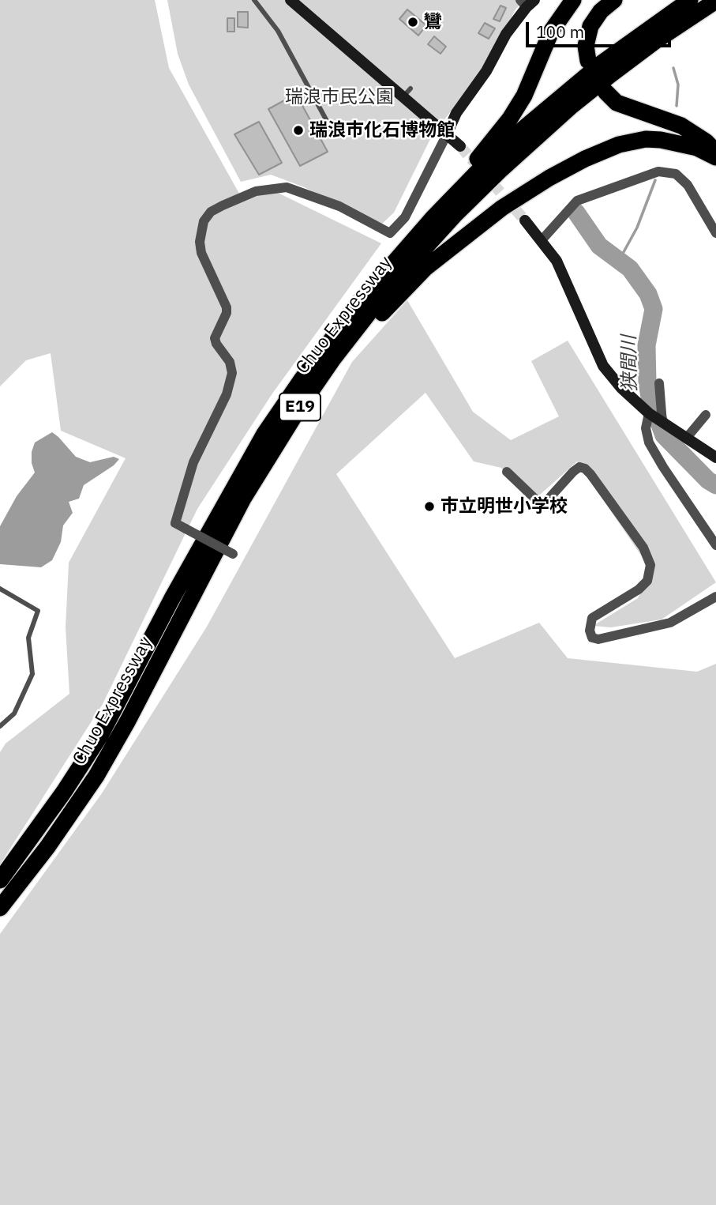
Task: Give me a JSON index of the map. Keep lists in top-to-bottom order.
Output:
{
  "streets": {
    "highway": ["Chuo Expressway", "E19"]
  },
  "water": ["狭間川"],
  "parks": ["瑞浪市民公園"],
  "places": ["鸞", "瑞浪市化石博物館", "市立明世小学校"],
  "scale_bar": "100 m"
}
